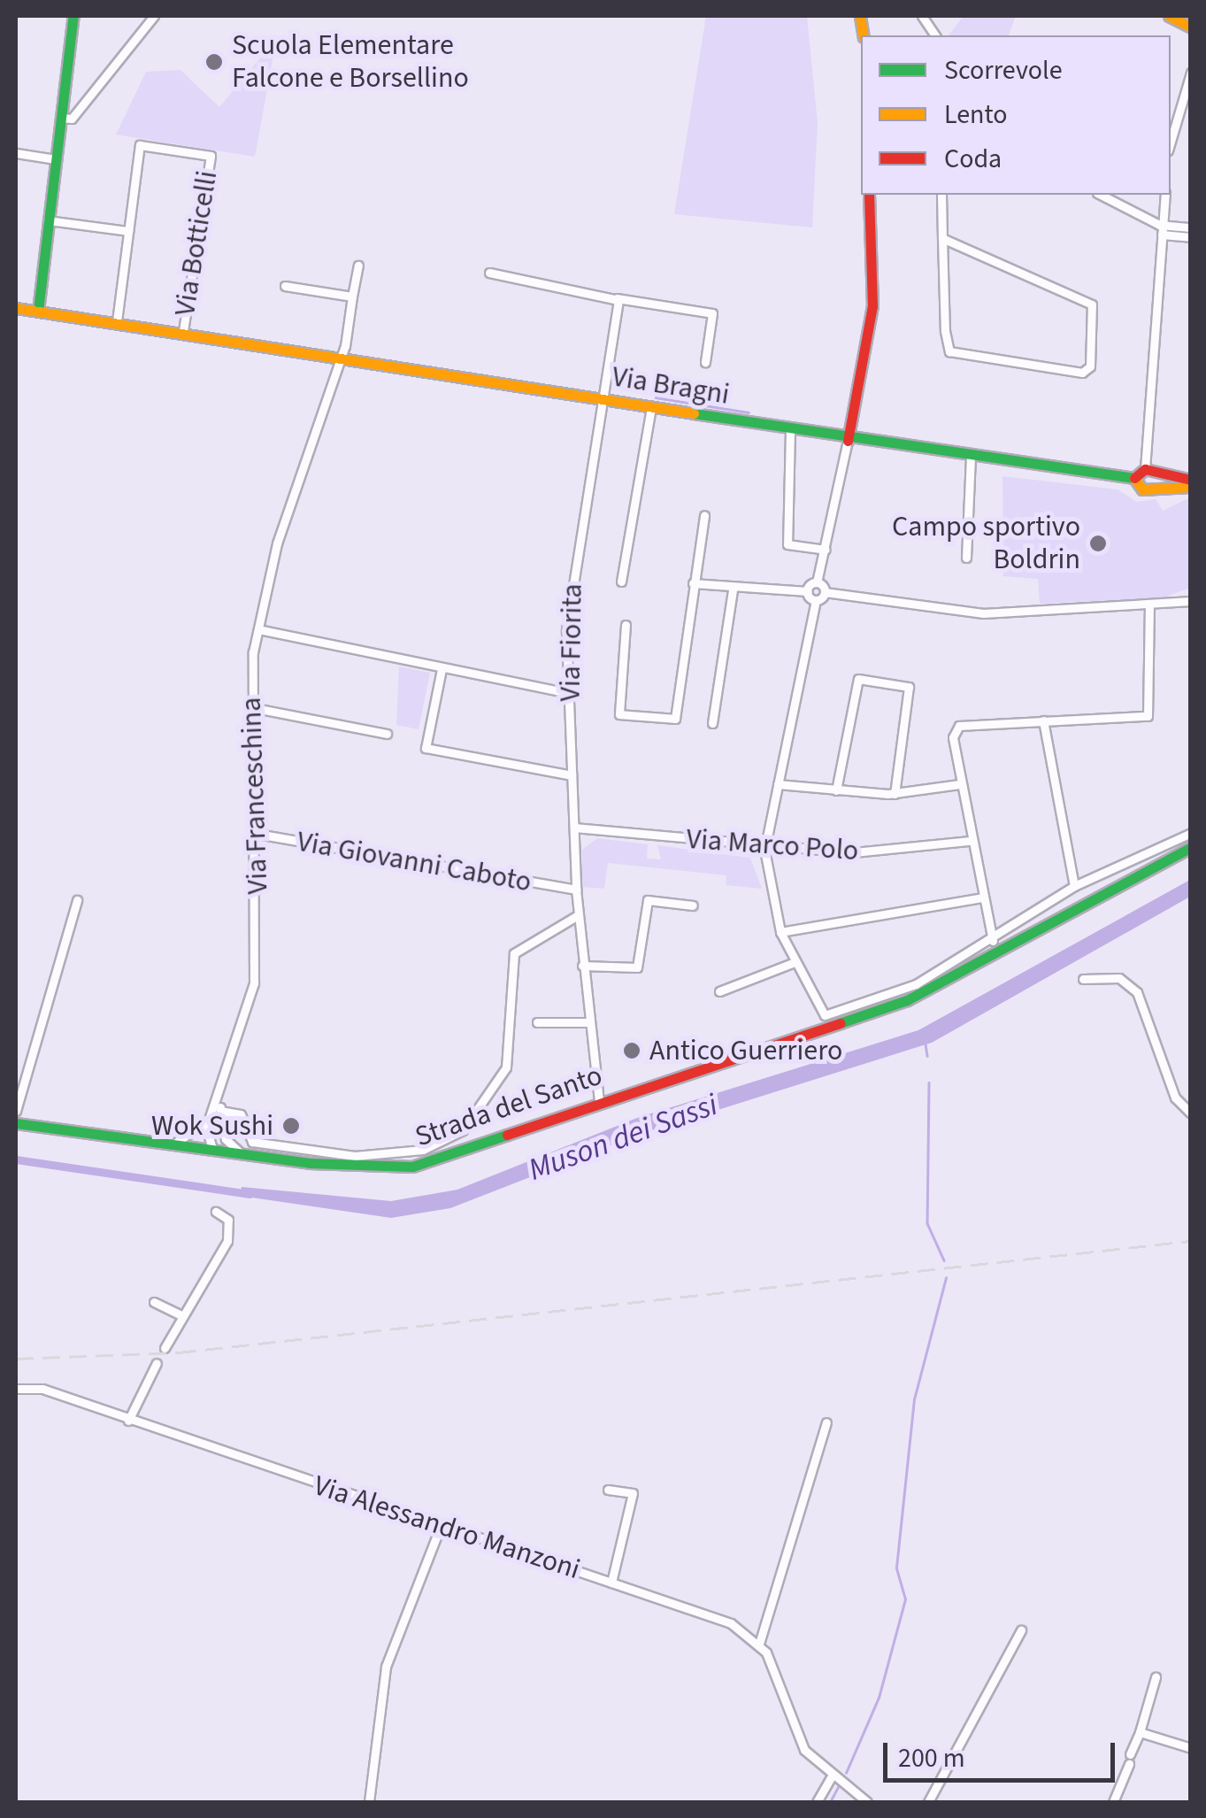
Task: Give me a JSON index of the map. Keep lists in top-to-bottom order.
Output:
{
  "streets": {
    "street": [
      "Via Botticelli",
      "Via Bragni",
      "Via Fiorita",
      "Via Franceschina",
      "Via Marco Polo",
      "Via Giovanni Caboto",
      "Strada del Santo",
      "Via Alessandro Manzoni"
    ]
  },
  "crossings": [
    ["Via Botticelli", "Via Bragni"],
    ["Via Bragni", "Via Fiorita"],
    ["Via Bragni", "Via Franceschina"],
    ["Via Fiorita", "Via Marco Polo"],
    ["Via Fiorita", "Via Giovanni Caboto"],
    ["Via Fiorita", "Strada del Santo"],
    ["Via Franceschina", "Via Giovanni Caboto"],
    ["Via Franceschina", "Strada del Santo"]
  ],
  "water": ["Muson dei Sassi"],
  "places": [
    "Scuola Elementare Falcone e Borsellino",
    "Campo sportivo Boldrin",
    "Antico Guerriero",
    "Wok Sushi"
  ],
  "legend": ["Scorrevole", "Lento", "Coda"],
  "scale_bar": "200 m"
}
